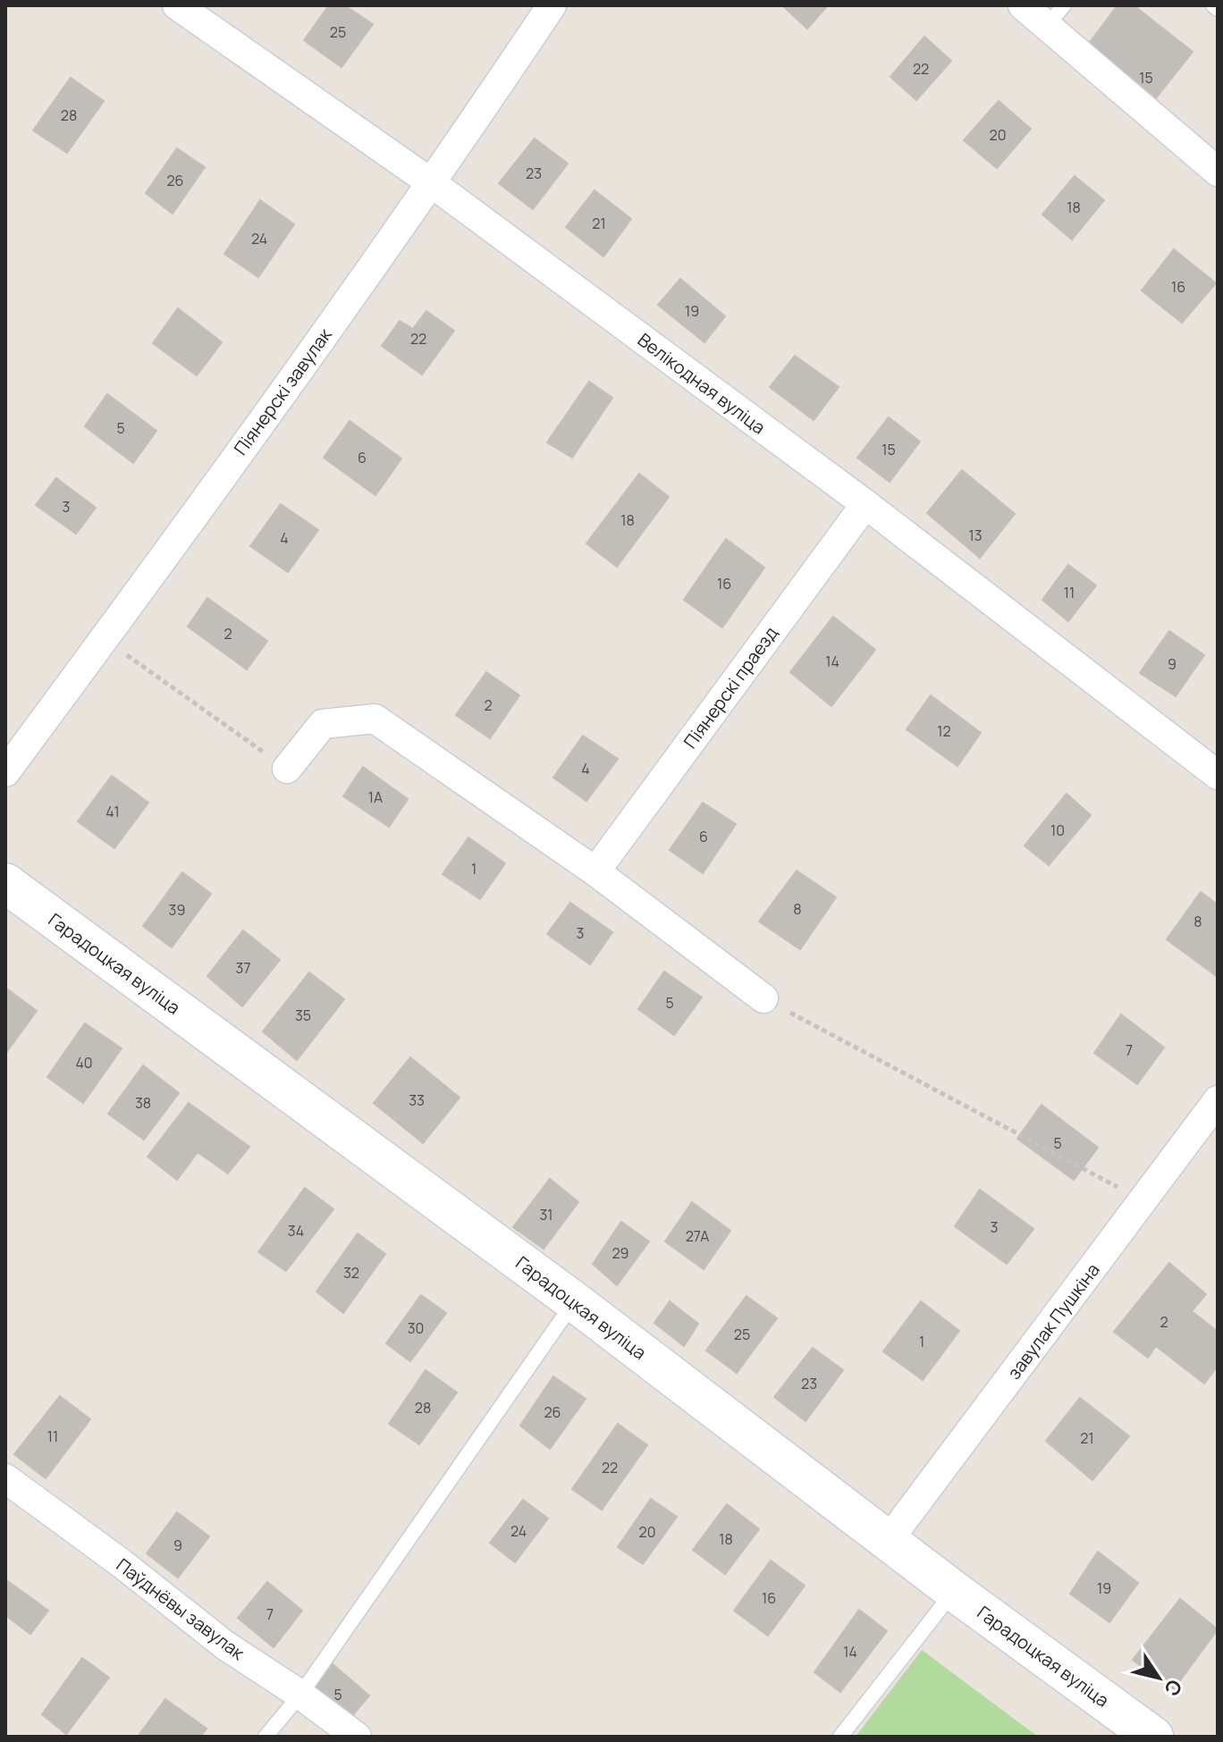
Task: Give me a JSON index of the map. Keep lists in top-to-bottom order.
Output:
{
  "streets": {
    "street": [
      "Велікодная вуліца",
      "Піянерскі завулак",
      "Піянерскі праезд",
      "Гарадоцкая вуліца",
      "завулак Пушкіна",
      "Паўднёвы завулак"
    ]
  },
  "crossings": [
    ["Велікодная вуліца", "Піянерскі завулак"],
    ["Велікодная вуліца", "Піянерскі праезд"],
    ["Гарадоцкая вуліца", "завулак Пушкіна"]
  ],
  "house_numbers": [
    "25",
    "22",
    "15",
    "28",
    "20",
    "23",
    "26",
    "18",
    "21",
    "24",
    "16",
    "19",
    "22",
    "5",
    "15",
    "6",
    "3",
    "18",
    "13",
    "4",
    "16",
    "11",
    "2",
    "14",
    "9",
    "2",
    "12",
    "4",
    "1А",
    "41",
    "10",
    "6",
    "1",
    "8",
    "39",
    "8",
    "3",
    "37",
    "5",
    "35",
    "7",
    "40",
    "33",
    "38",
    "5",
    "31",
    "3",
    "34",
    "27А",
    "29",
    "32",
    "2",
    "30",
    "25",
    "1",
    "23",
    "28",
    "26",
    "11",
    "21",
    "22",
    "24",
    "20",
    "18",
    "9",
    "19",
    "16",
    "7",
    "14",
    "5"
  ],
  "north": "bottom right"
}
